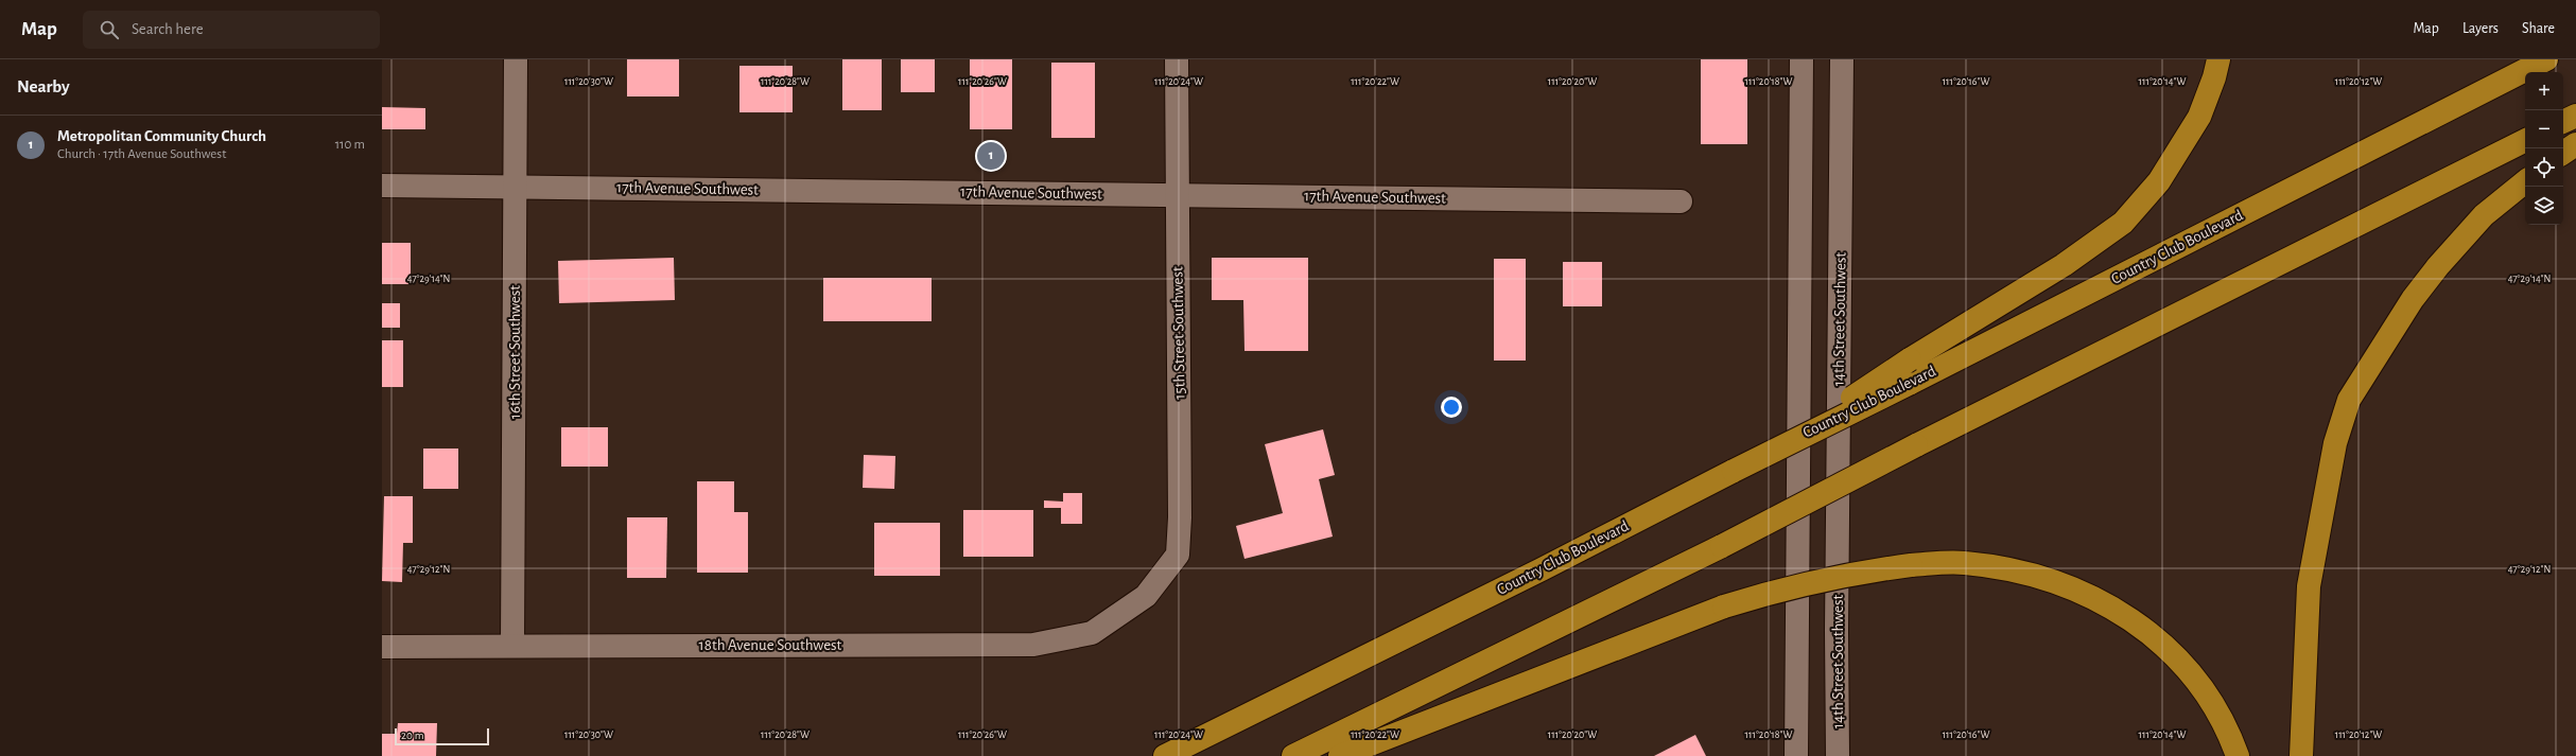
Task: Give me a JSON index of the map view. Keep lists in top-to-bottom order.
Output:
{
  "streets": {
    "highway": ["Country Club Boulevard"],
    "street": [
      "17th Avenue Southwest",
      "14th Street Southwest",
      "15th Street Southwest",
      "16th Street Southwest",
      "18th Avenue Southwest"
    ]
  },
  "crossings": [
    ["17th Avenue Southwest", "15th Street Southwest"],
    ["17th Avenue Southwest", "16th Street Southwest"],
    ["15th Street Southwest", "18th Avenue Southwest"],
    ["16th Street Southwest", "18th Avenue Southwest"]
  ],
  "scale_bar": "20 m",
  "page": {
    "header": "Map",
    "search": "Search here",
    "nav": ["Map", "Layers", "Share"],
    "heading": "Nearby",
    "map_buttons": ["+", "−"],
    "list": [
      {
        "mark": "1",
        "name": "Metropolitan Community Church",
        "note": "Church · 17th Avenue Southwest",
        "value": "110 m"
      }
    ],
    "pins": "1",
    "scale": "20 m"
  },
  "coordinates": [
    "111°20'30\"W",
    "111°20'28\"W",
    "111°20'26\"W",
    "111°20'24\"W",
    "111°20'22\"W",
    "111°20'20\"W",
    "111°20'18\"W",
    "111°20'16\"W",
    "111°20'14\"W",
    "111°20'12\"W",
    "47°29'14\"N",
    "47°29'12\"N"
  ]
}
